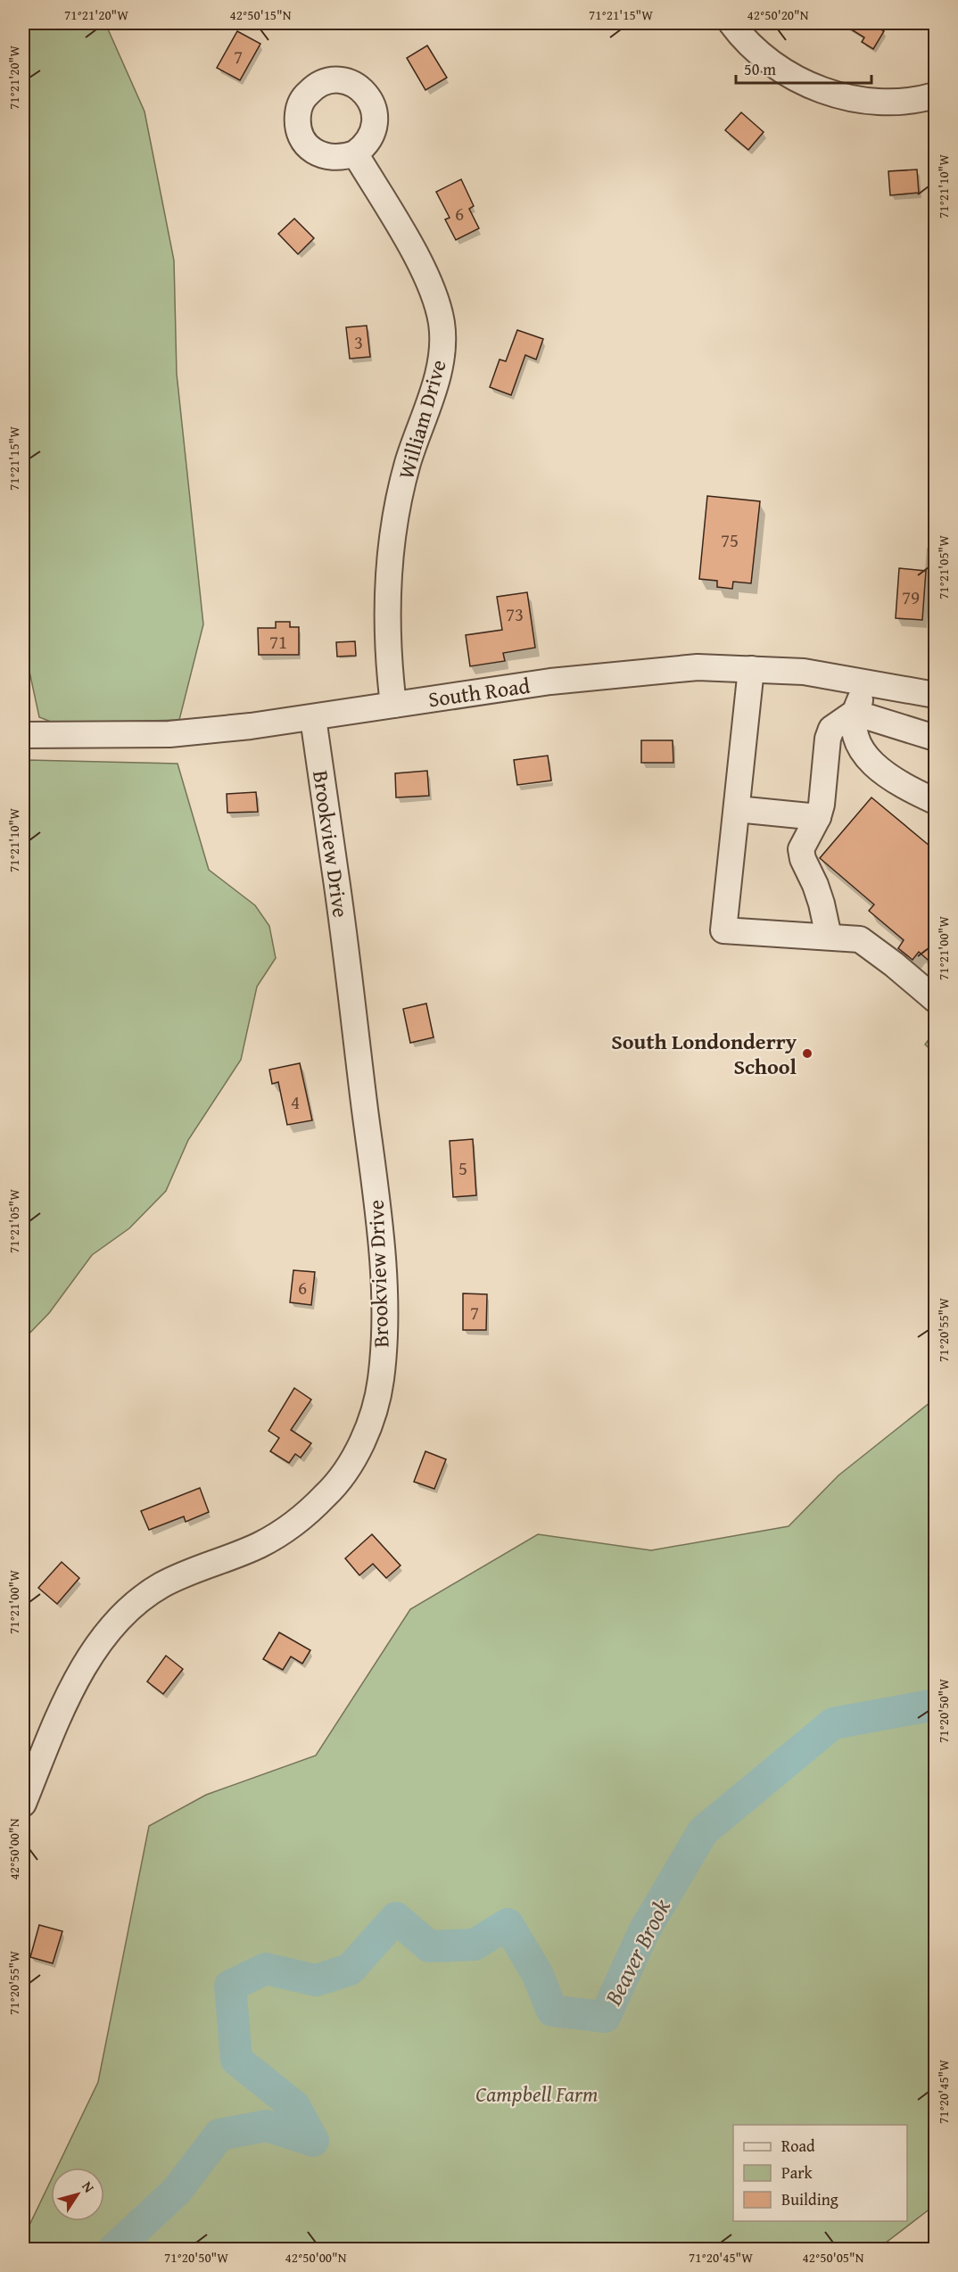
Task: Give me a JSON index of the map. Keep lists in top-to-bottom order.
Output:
{
  "streets": {
    "street": ["William Drive", "South Road", "Brookview Drive"]
  },
  "crossings": [
    ["William Drive", "South Road"],
    ["South Road", "Brookview Drive"]
  ],
  "water": ["Beaver Brook"],
  "parks": ["Campbell Farm"],
  "places": ["South Londonderry School"],
  "house_numbers": [
    "7",
    "6",
    "3",
    "75",
    "79",
    "73",
    "71",
    "4",
    "5",
    "6",
    "7"
  ],
  "legend": ["Road", "Park", "Building"],
  "scale_bar": "50 m",
  "north": "top right",
  "coordinates": [
    "71°21'20\"W",
    "42°50'15\"N",
    "71°21'15\"W",
    "42°50'20\"N",
    "71°21'10\"W",
    "71°21'05\"W",
    "71°21'00\"W",
    "71°20'55\"W",
    "71°20'50\"W",
    "42°50'00\"N",
    "71°20'45\"W",
    "42°50'05\"N"
  ]
}
